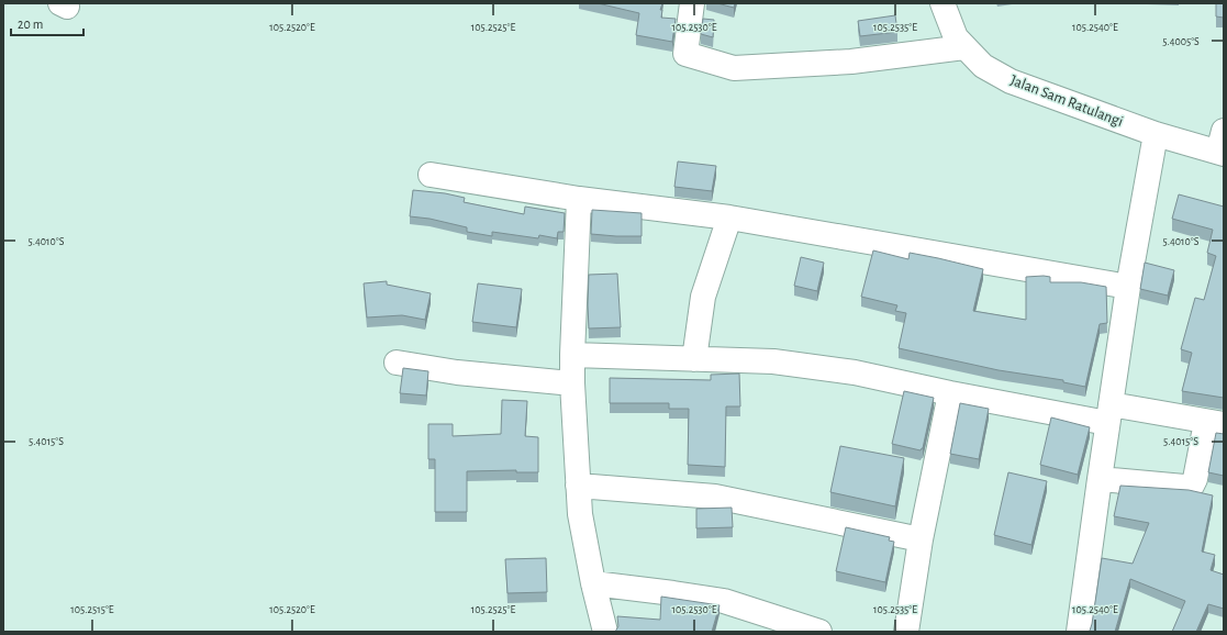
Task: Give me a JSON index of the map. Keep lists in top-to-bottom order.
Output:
{
  "streets": {
    "street": ["Jalan Sam Ratulangi"]
  },
  "scale_bar": "20 m",
  "coordinates": [
    "105.2520°E",
    "105.2525°E",
    "105.2530°E",
    "105.2535°E",
    "105.2540°E",
    "5.4005°S",
    "5.4010°S",
    "5.4015°S",
    "105.2515°E"
  ]
}
